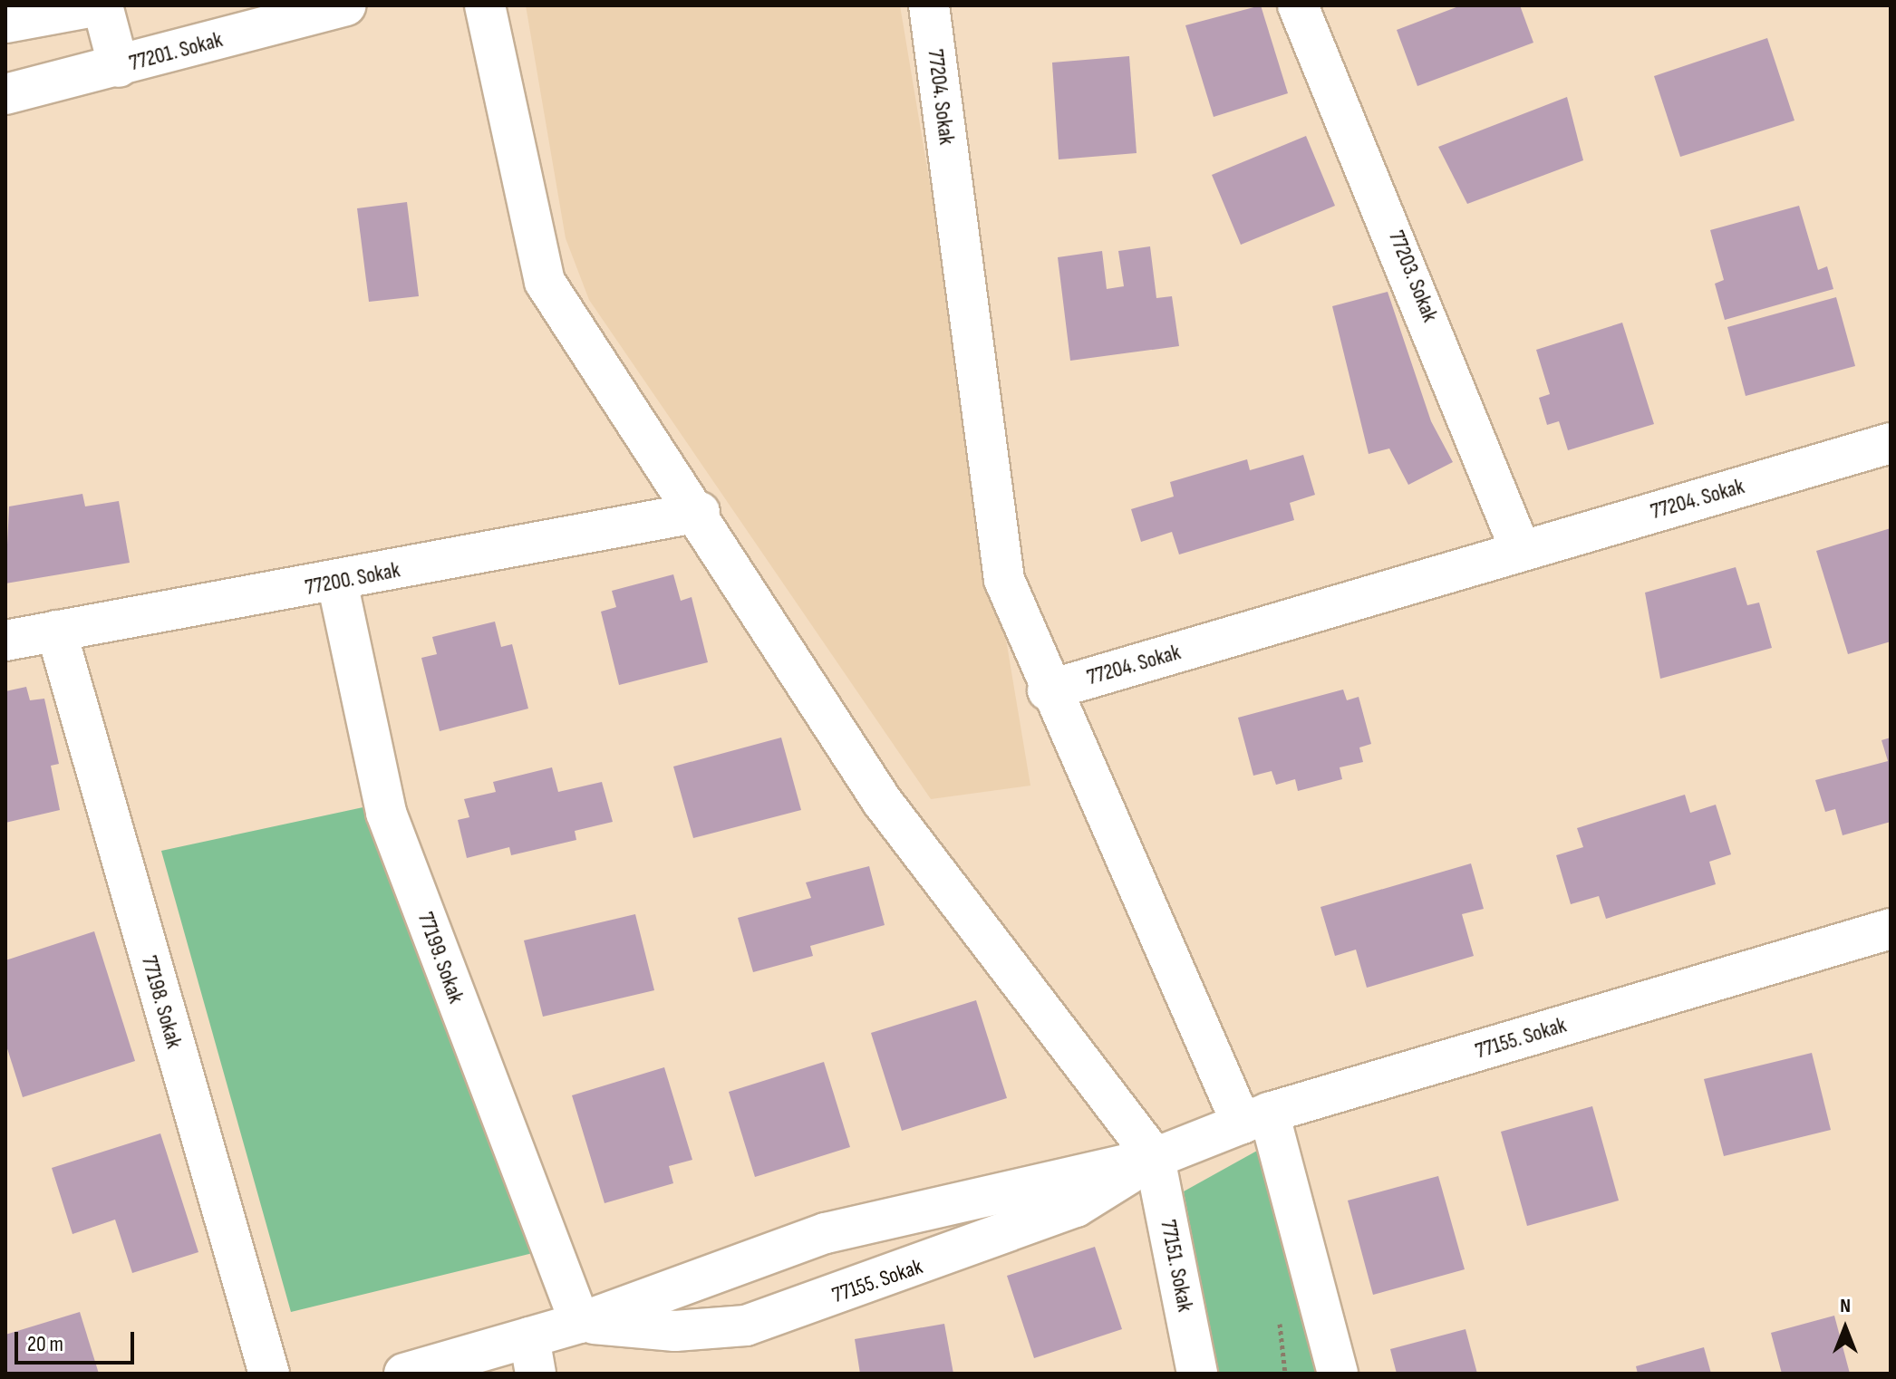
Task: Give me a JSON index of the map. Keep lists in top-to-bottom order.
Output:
{
  "streets": {
    "street": [
      "77201. Sokak",
      "77204. Sokak",
      "77203. Sokak",
      "77200. Sokak",
      "77199. Sokak",
      "77198. Sokak",
      "77155. Sokak",
      "77151. Sokak"
    ]
  },
  "crossings": [
    ["77204. Sokak", "77203. Sokak"],
    ["77200. Sokak", "77199. Sokak"],
    ["77200. Sokak", "77198. Sokak"],
    ["77199. Sokak", "77155. Sokak"],
    ["77155. Sokak", "77151. Sokak"]
  ],
  "scale_bar": "20 m",
  "north": "top"
}
